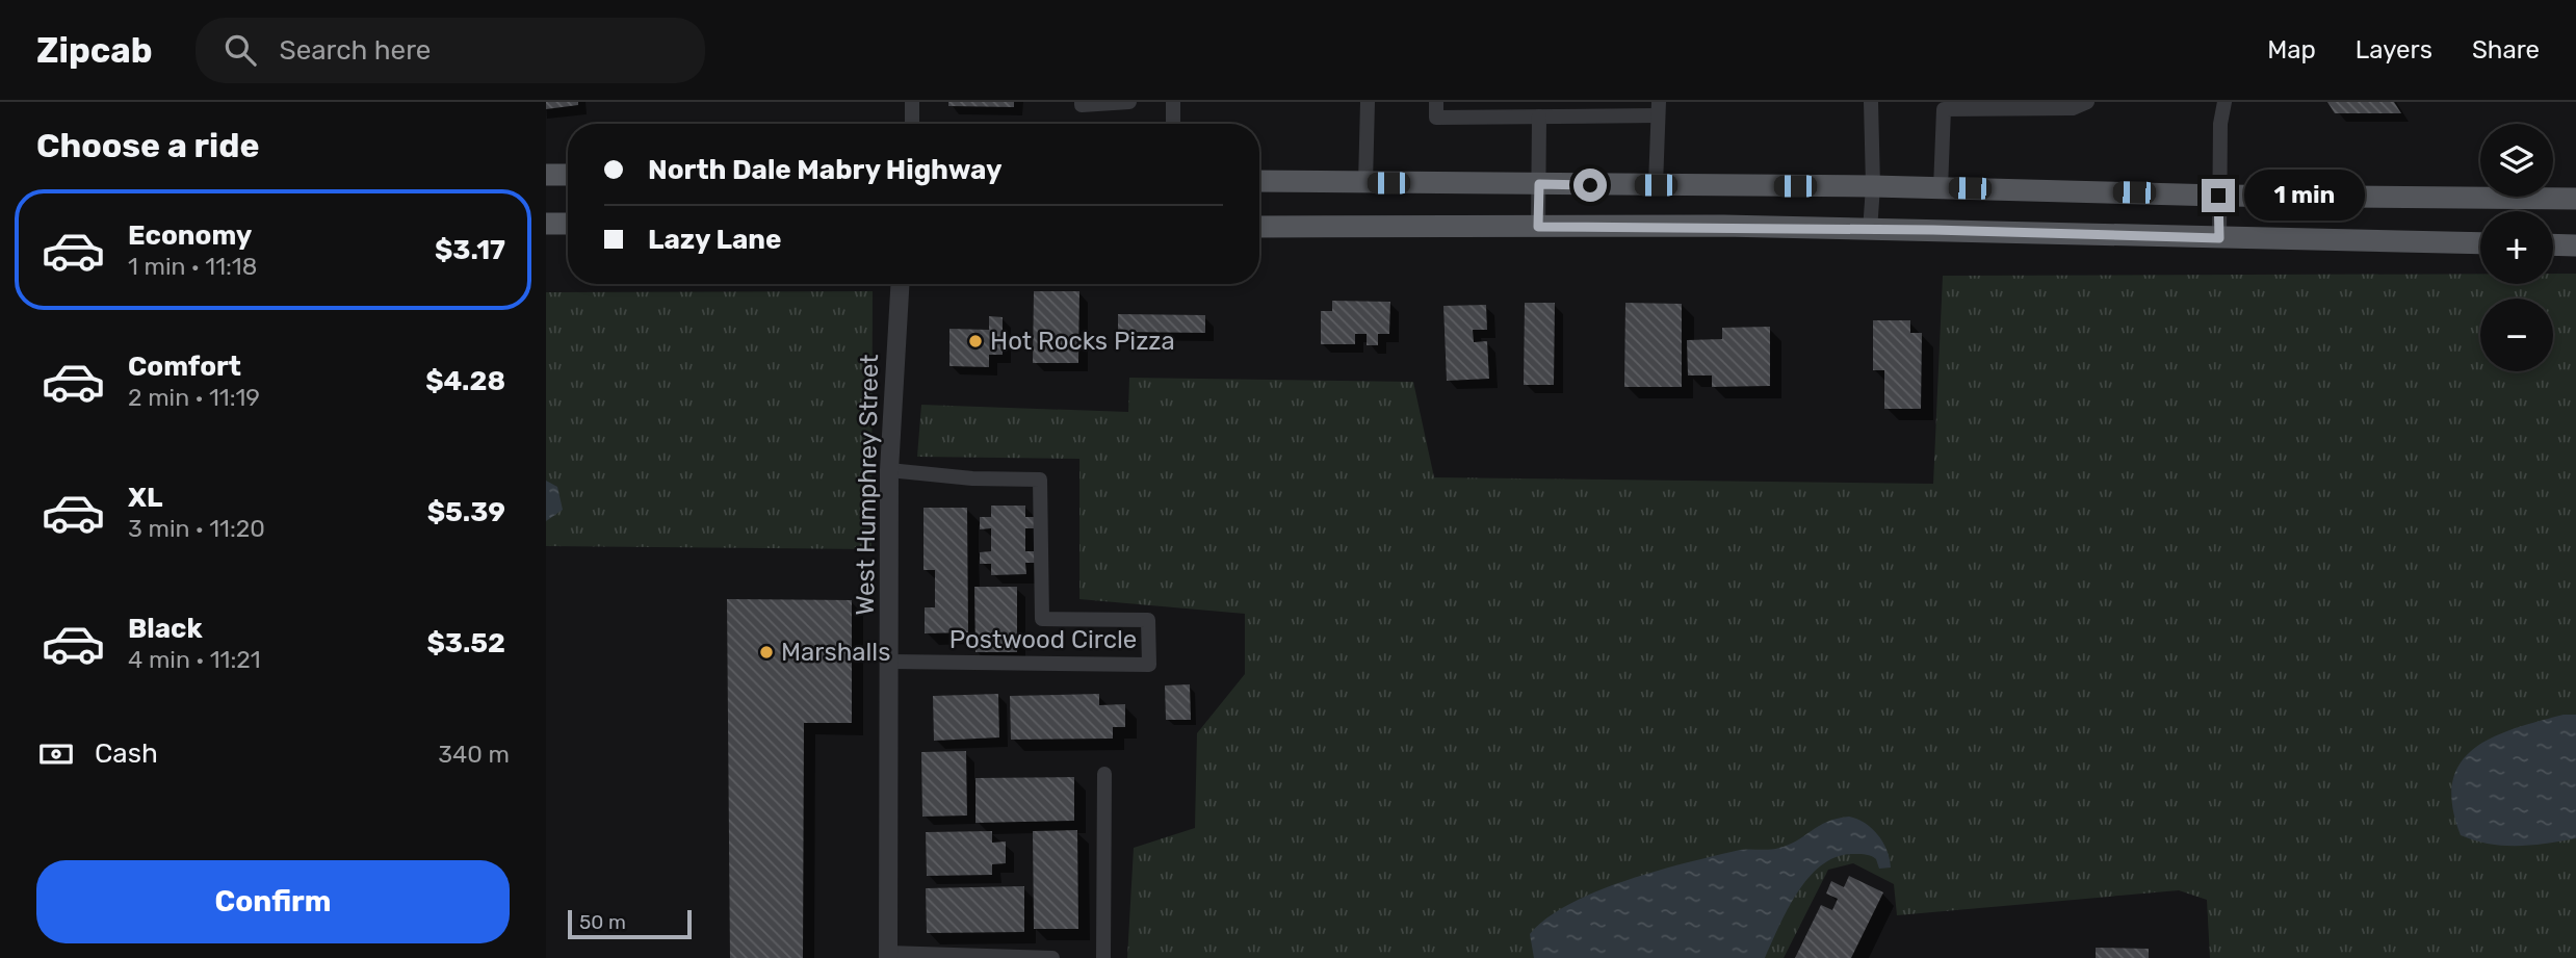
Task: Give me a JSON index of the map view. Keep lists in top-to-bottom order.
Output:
{
  "streets": {
    "street": ["West Humphrey Street", "Postwood Circle"]
  },
  "crossings": [
    ["West Humphrey Street", "Postwood Circle"]
  ],
  "places": ["Hot Rocks Pizza", "Marshalls"],
  "scale_bar": "50 m",
  "page": {
    "header": "Zipcab",
    "search": "Search here",
    "nav": ["Map", "Layers", "Share"],
    "heading": "Choose a ride",
    "map_buttons": ["+", "−"],
    "banner": ["North Dale Mabry Highway", "Lazy Lane"],
    "bubble": "1 min",
    "list": [
      {
        "name": "Economy",
        "note": "1 min · 11:18",
        "value": "$3.17"
      },
      {
        "name": "Comfort",
        "note": "2 min · 11:19",
        "value": "$4.28"
      },
      {
        "name": "XL",
        "note": "3 min · 11:20",
        "value": "$5.39"
      },
      {
        "name": "Black",
        "note": "4 min · 11:21",
        "value": "$3.52"
      }
    ],
    "pay": ["Cash", "340 m"],
    "buttons": "Confirm",
    "scale": "50 m"
  }
}
